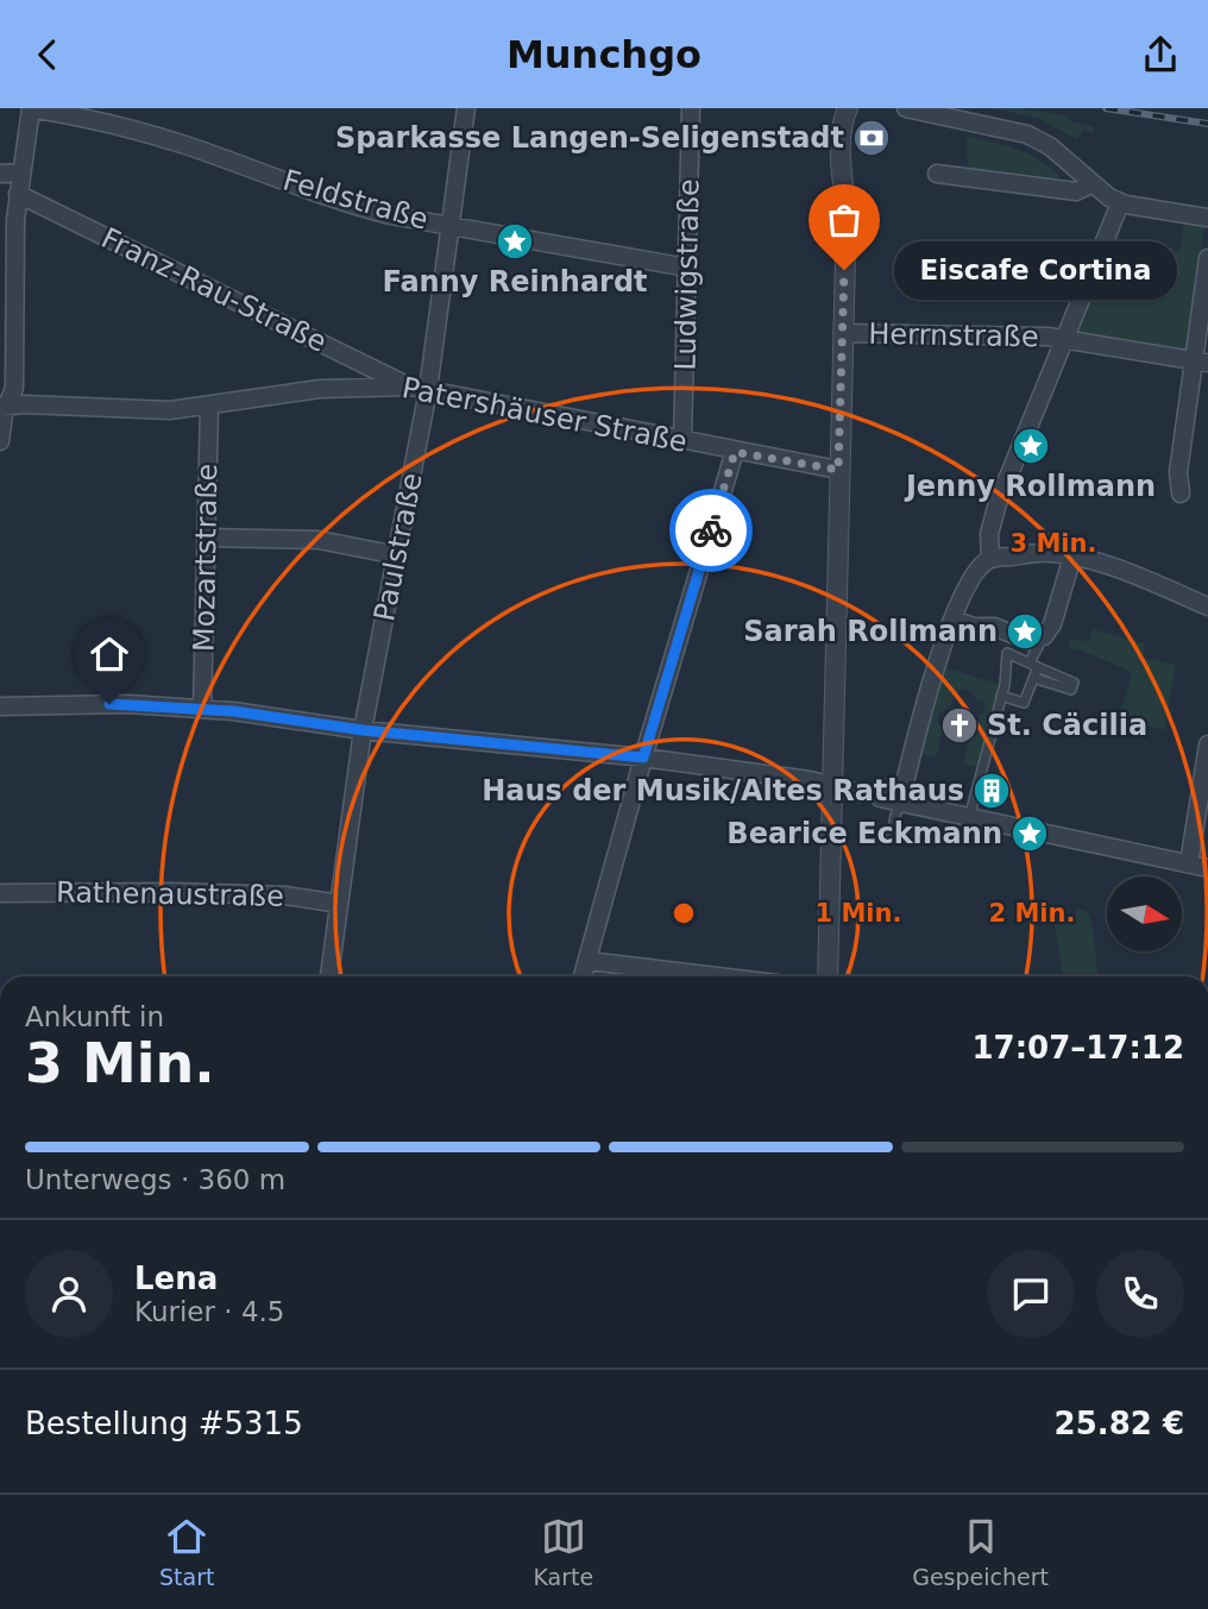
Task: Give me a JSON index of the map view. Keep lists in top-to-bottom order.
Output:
{
  "streets": {
    "street": [
      "Feldstraße",
      "Ludwigstraße",
      "Franz-Rau-Straße",
      "Herrnstraße",
      "Patershäuser Straße",
      "Paulstraße",
      "Mozartstraße",
      "Rathenaustraße"
    ]
  },
  "crossings": [
    ["Feldstraße", "Ludwigstraße"],
    ["Feldstraße", "Paulstraße"],
    ["Ludwigstraße", "Patershäuser Straße"],
    ["Franz-Rau-Straße", "Patershäuser Straße"],
    ["Patershäuser Straße", "Paulstraße"],
    ["Patershäuser Straße", "Mozartstraße"],
    ["Paulstraße", "Rathenaustraße"]
  ],
  "places": {
    "bank": ["Sparkasse Langen-Seligenstadt"],
    "place": [
      "Fanny Reinhardt",
      "Jenny Rollmann",
      "Sarah Rollmann",
      "Bearice Eckmann"
    ],
    "other": ["Eiscafe Cortina"],
    "church": ["St. Cäcilia"],
    "building": ["Haus der Musik/Altes Rathaus"]
  },
  "north": "right",
  "page": {
    "header": "Munchgo",
    "bubble": "Eiscafe Cortina",
    "heading": ["3 Min.", "Ankunft in", "17:07–17:12"],
    "panel": [
      "Lena",
      "Kurier · 4.5",
      "Bestellung #5315",
      "25.82 €"
    ],
    "bar": "Unterwegs · 360 m",
    "tabs": ["Start", "Karte", "Gespeichert"]
  },
  "rings": ["3 Min.", "1 Min.", "2 Min."]
}
